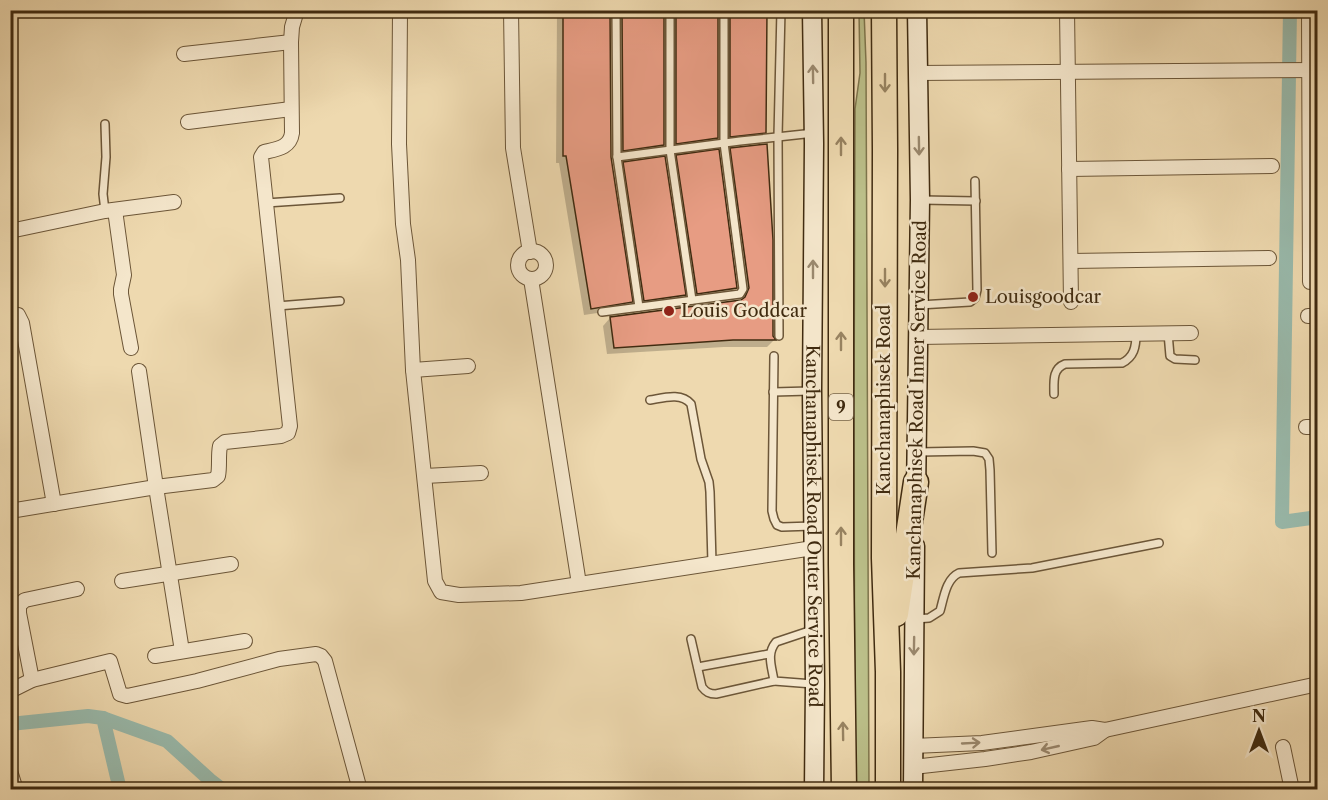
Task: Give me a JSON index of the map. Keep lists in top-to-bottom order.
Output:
{
  "streets": {
    "highway": ["Kanchanaphisek Road", "9"],
    "main road": ["Kanchanaphisek Road Inner Service Road", "Kanchanaphisek Road Outer Service Road"]
  },
  "one_way": ["Kanchanaphisek Road Outer Service Road"],
  "places": ["Louisgoodcar", "Louis Goddcar"],
  "north": "top"
}
